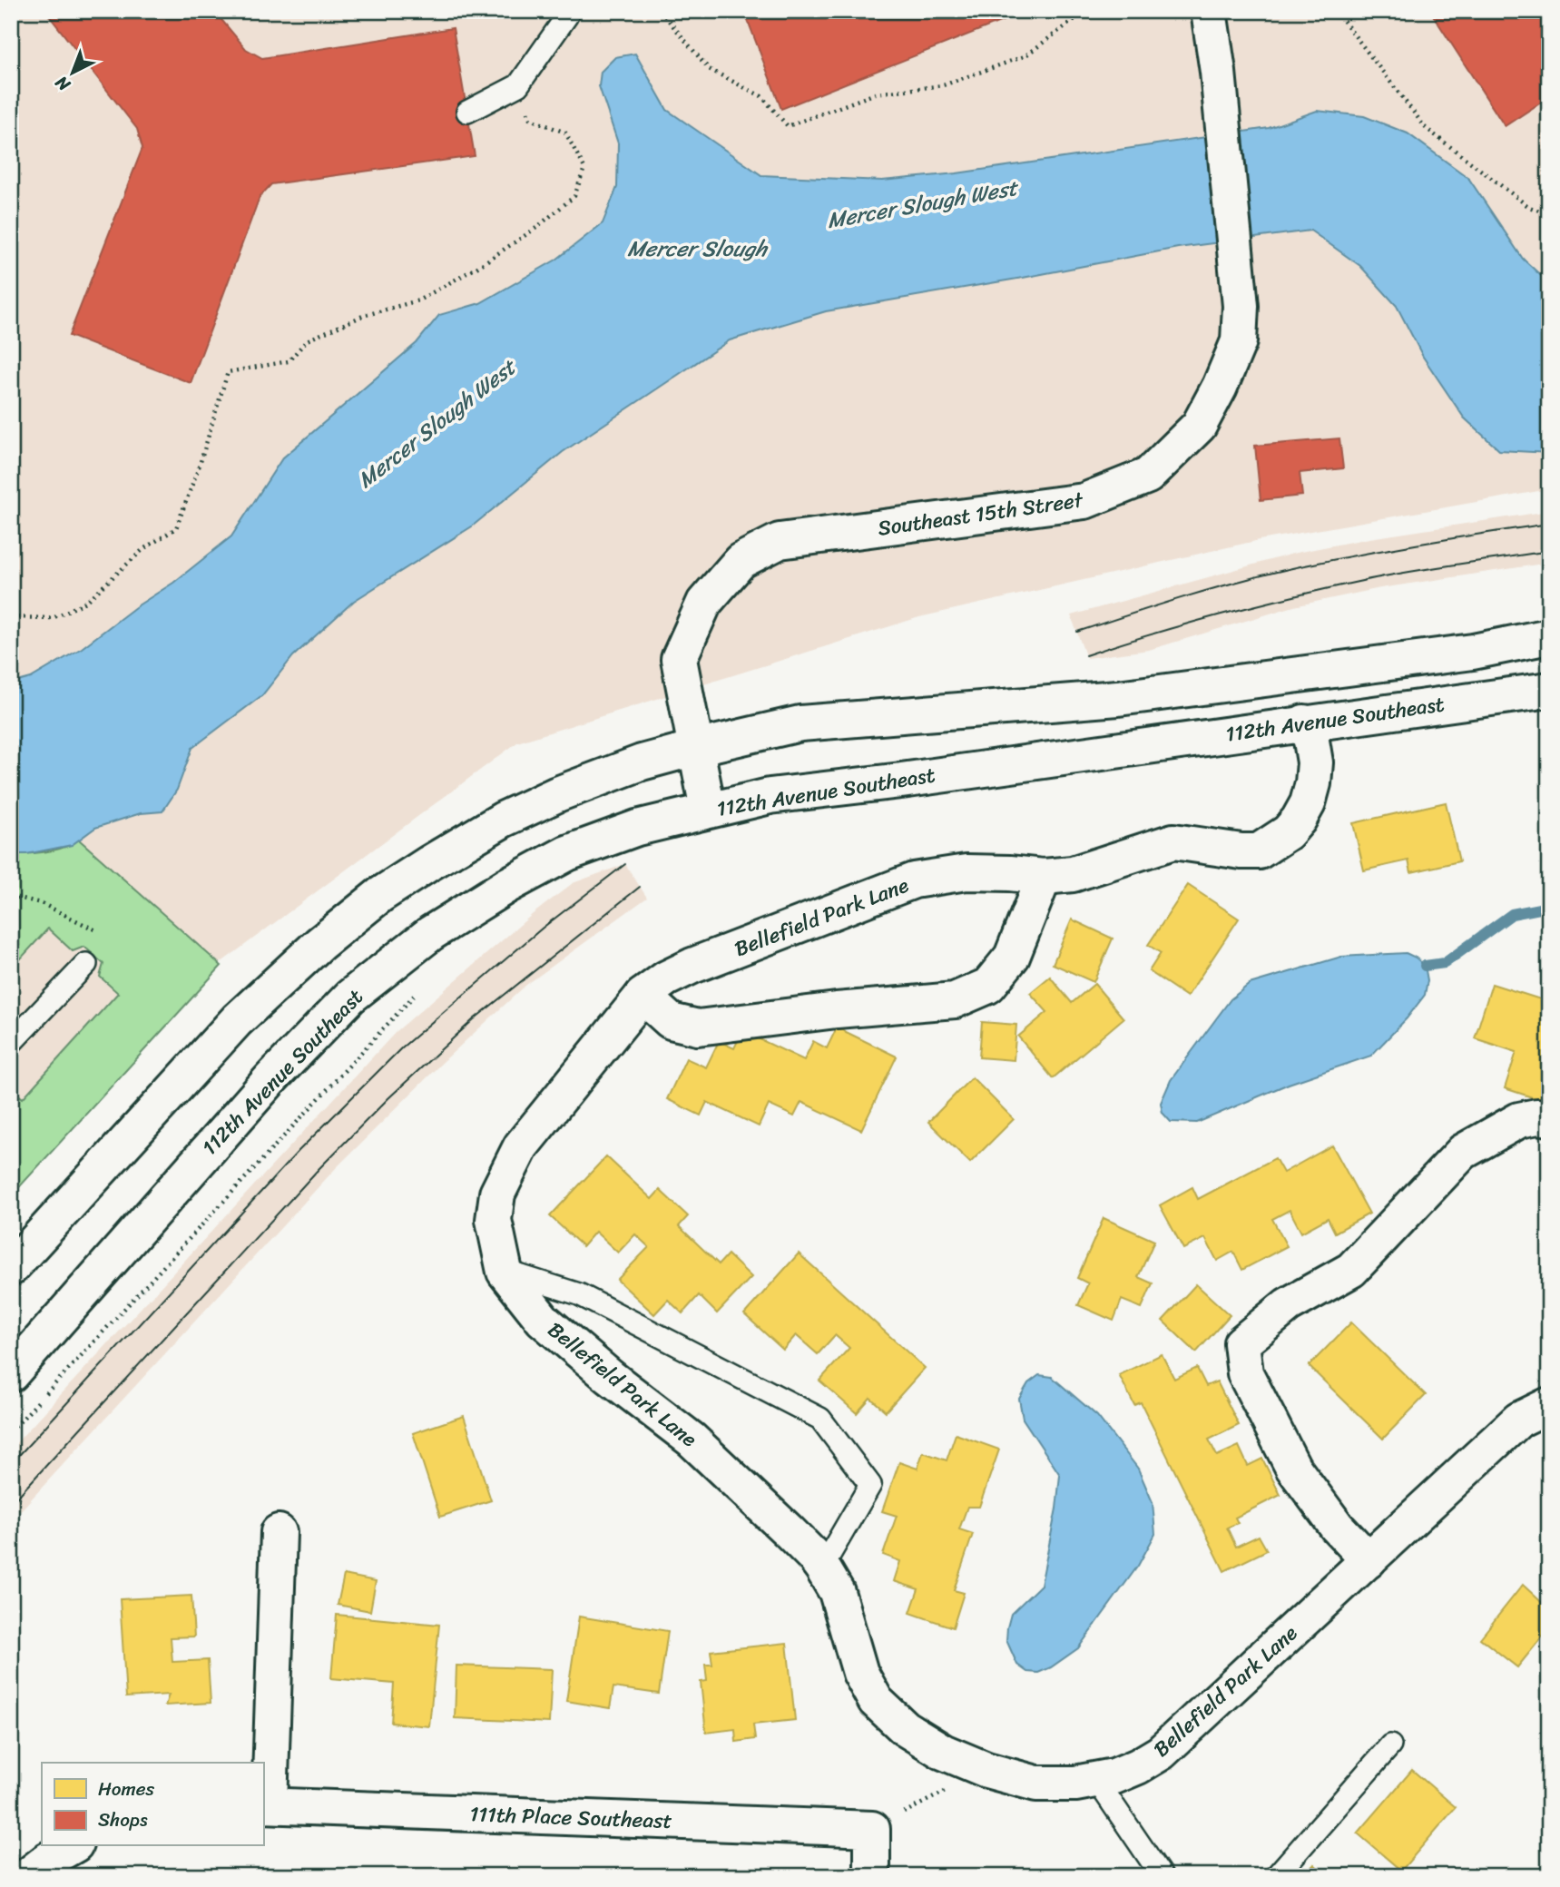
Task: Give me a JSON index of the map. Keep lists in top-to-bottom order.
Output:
{
  "streets": {
    "street": [
      "Southeast 15th Street",
      "112th Avenue Southeast",
      "Bellefield Park Lane",
      "111th Place Southeast"
    ]
  },
  "crossings": [
    ["Southeast 15th Street", "112th Avenue Southeast"],
    ["112th Avenue Southeast", "Bellefield Park Lane"]
  ],
  "water": ["Mercer Slough West", "Mercer Slough"],
  "legend": ["Homes", "Shops"],
  "north": "bottom left"
}
